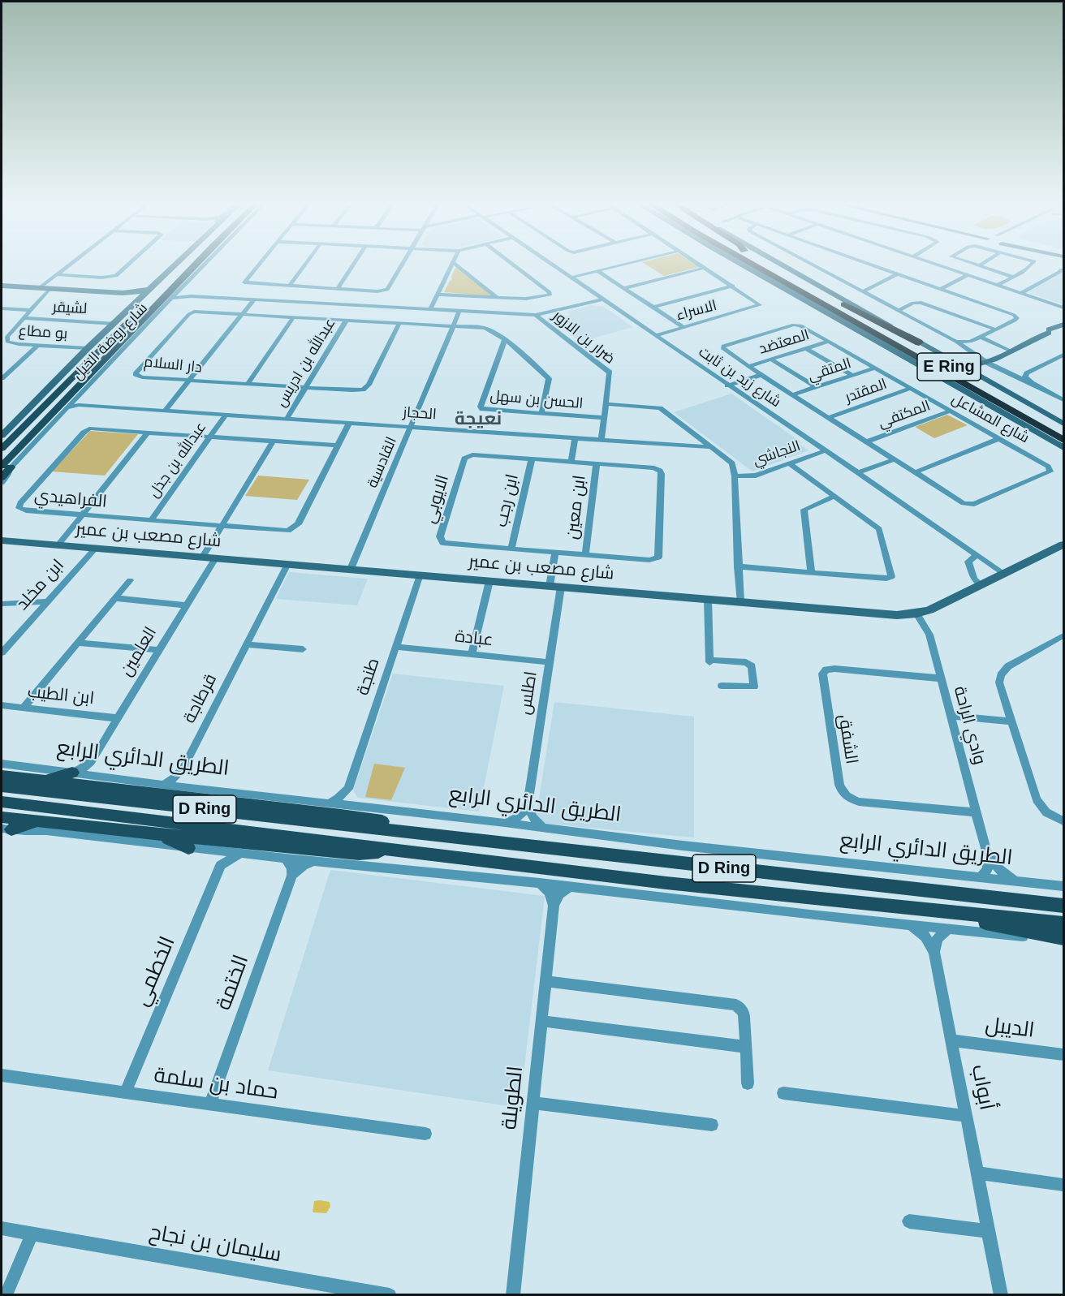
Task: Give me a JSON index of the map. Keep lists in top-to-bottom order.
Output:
{
  "streets": {
    "highway": ["E Ring"],
    "main road": ["شارع روضة الخيل", "D Ring"],
    "street": [
      "لشيقر",
      "الاسراء",
      "بو مطاع",
      "ضرار بن الازور",
      "المعتضد",
      "عبدالله بن ادريس",
      "دار السلام",
      "المتقي",
      "شارع زيد بن ثابت",
      "المقتدر",
      "الحسن بن سهل",
      "الحجاز",
      "المكتفي",
      "شارع المشاعل",
      "النجاشي",
      "عبدالله بن جذل",
      "القادسية",
      "الفراهيدي",
      "الايوبي",
      "ابن رجب",
      "ابن معين",
      "شارع مصعب بن عمير",
      "ابن مخلد",
      "عبادة",
      "العلمين",
      "طنجة",
      "اطلس",
      "ابن الطيب",
      "قرطاجة",
      "وادي الراحة",
      "الشفق",
      "الطريق الدائري الرابع",
      "الخطمي",
      "الختمة",
      "الديبل",
      "حماد بن سلمة",
      "أبواب",
      "الطويلة",
      "سليمان بن نجاح"
    ]
  },
  "crossings": [
    ["لشيقر", "بو مطاع"],
    ["لشيقر", "شارع روضة الخيل"],
    ["الاسراء", "شارع زيد بن ثابت"],
    ["بو مطاع", "شارع روضة الخيل"],
    ["ضرار بن الازور", "الحسن بن سهل"],
    ["ضرار بن الازور", "الحجاز"],
    ["شارع روضة الخيل", "الحجاز"],
    ["المعتضد", "شارع المشاعل"],
    ["عبدالله بن ادريس", "دار السلام"],
    ["عبدالله بن ادريس", "الحجاز"],
    ["دار السلام", "الحسن بن سهل"],
    ["دار السلام", "القادسية"],
    ["المتقي", "شارع المشاعل"],
    ["شارع زيد بن ثابت", "النجاشي"],
    ["شارع زيد بن ثابت", "شارع مصعب بن عمير"],
    ["المقتدر", "شارع المشاعل"],
    ["الحجاز", "عبدالله بن جذل"],
    ["الحجاز", "القادسية"],
    ["الحجاز", "الفراهيدي"],
    ["المكتفي", "شارع المشاعل"],
    ["عبدالله بن جذل", "الفراهيدي"],
    ["القادسية", "شارع مصعب بن عمير"],
    ["الايوبي", "ابن رجب"],
    ["الايوبي", "ابن معين"],
    ["شارع مصعب بن عمير", "ابن مخلد"],
    ["شارع مصعب بن عمير", "العلمين"],
    ["شارع مصعب بن عمير", "طنجة"],
    ["شارع مصعب بن عمير", "اطلس"],
    ["شارع مصعب بن عمير", "قرطاجة"],
    ["شارع مصعب بن عمير", "وادي الراحة"],
    ["عبادة", "طنجة"],
    ["عبادة", "اطلس"],
    ["العلمين", "ابن الطيب"],
    ["العلمين", "الطريق الدائري الرابع"],
    ["قرطاجة", "الطريق الدائري الرابع"],
    ["وادي الراحة", "الشفق"],
    ["وادي الراحة", "الطريق الدائري الرابع"],
    ["الخطمي", "حماد بن سلمة"],
    ["الختمة", "حماد بن سلمة"],
    ["الديبل", "أبواب"]
  ],
  "districts": ["نعيجة"]
}
